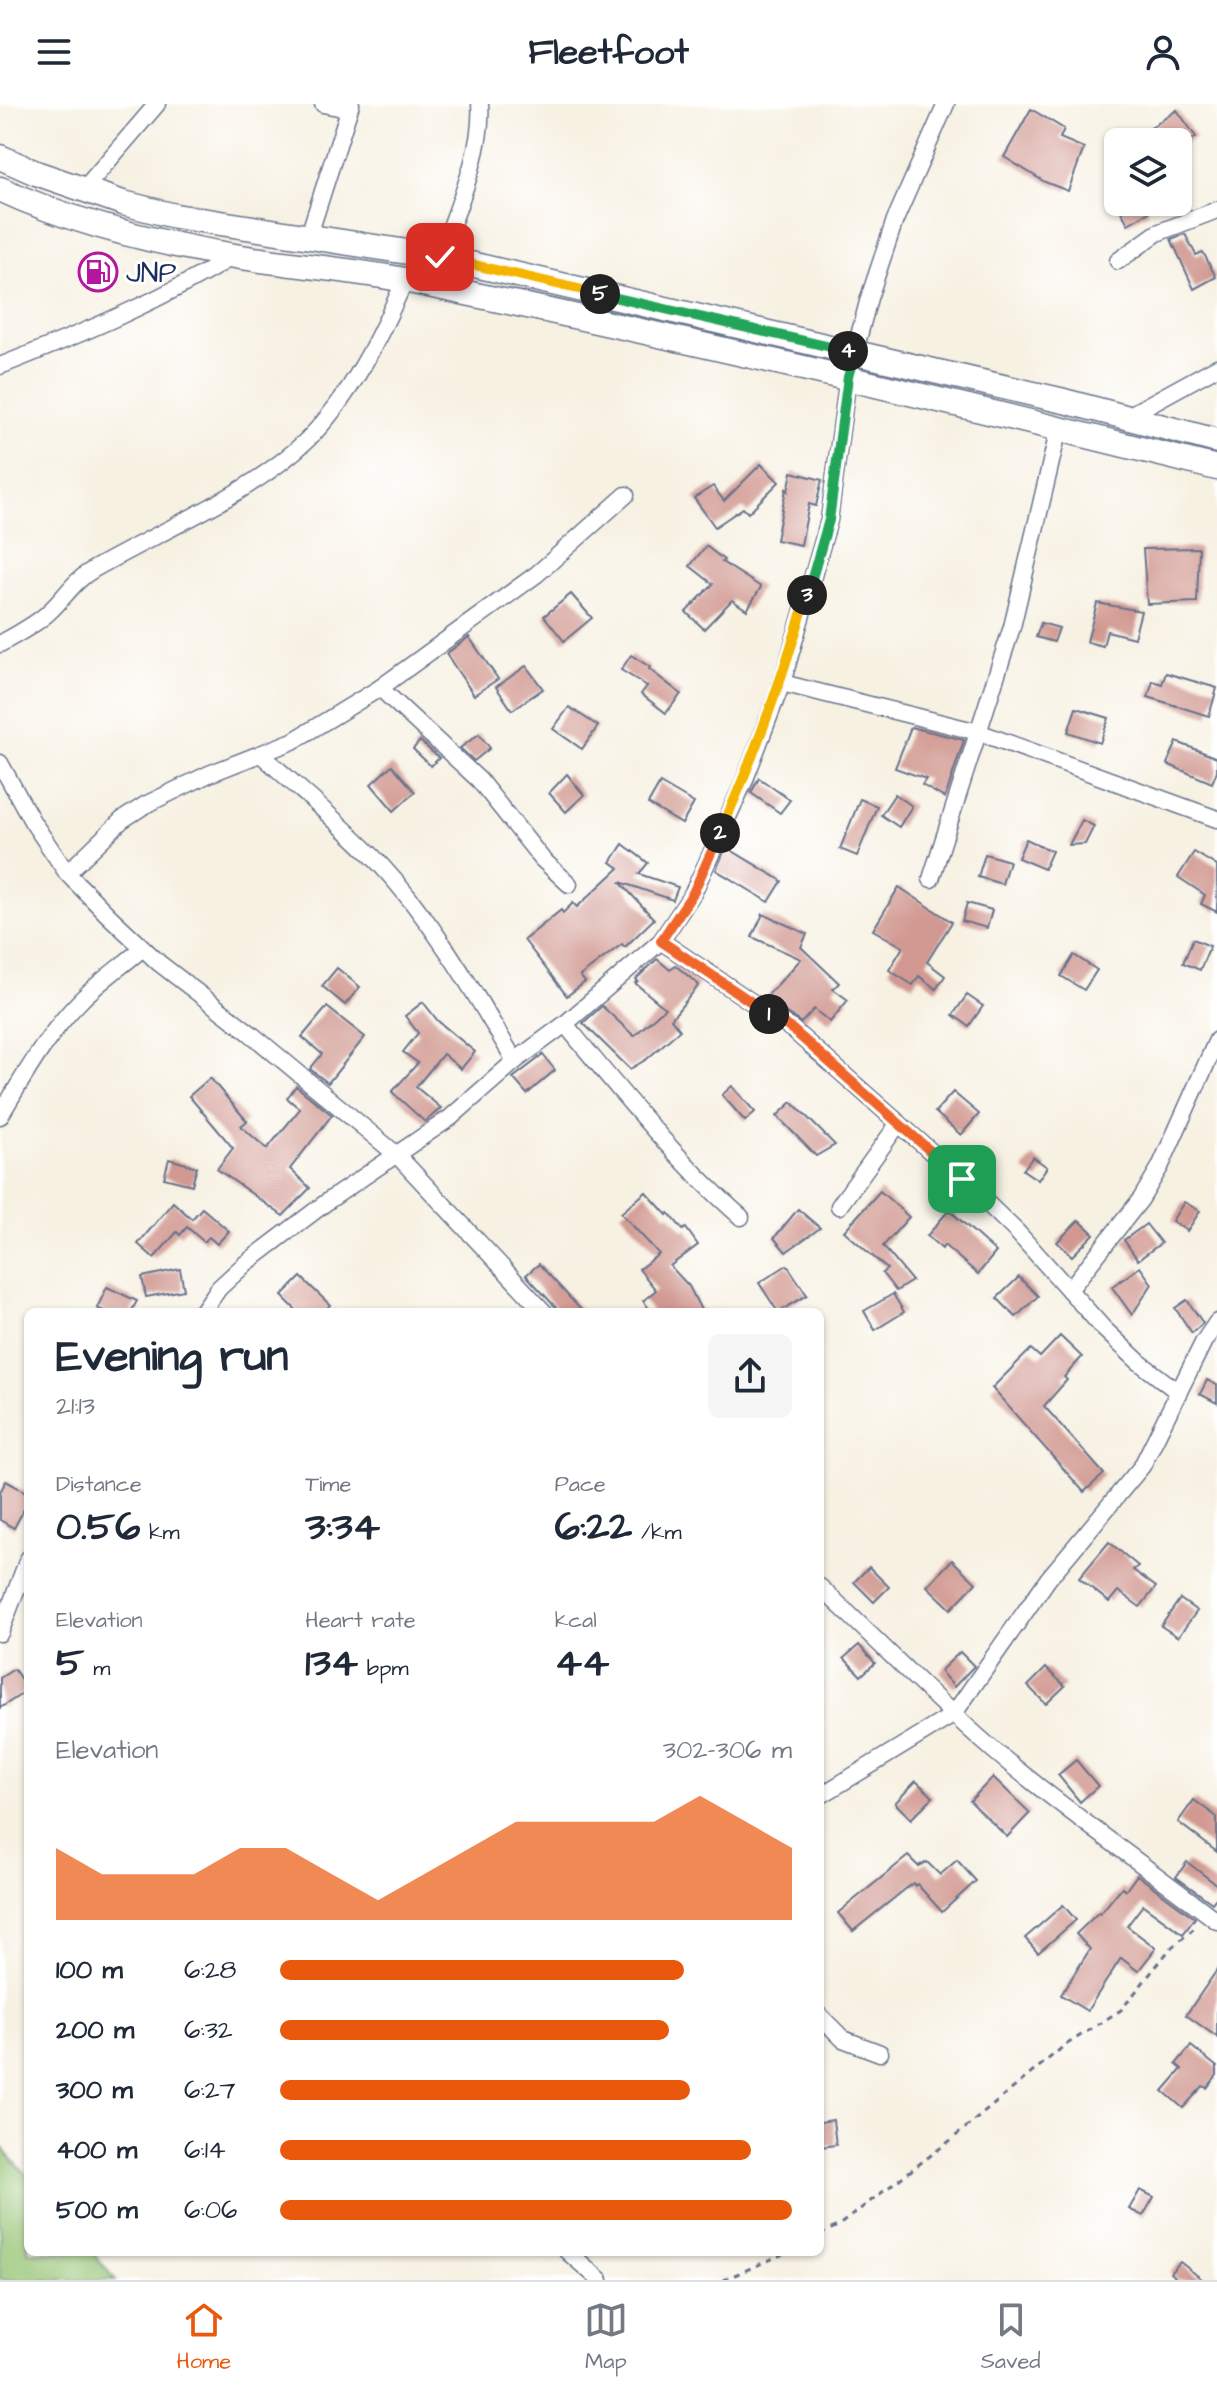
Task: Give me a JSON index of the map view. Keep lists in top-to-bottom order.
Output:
{
  "places": {
    "fuel station": ["JNP"]
  },
  "page": {
    "header": "Fleetfoot",
    "pins": [
      "5",
      "4",
      "3",
      "2",
      "1"
    ],
    "heading": ["Evening run", "21:13"],
    "stats": [
      ["Distance", "0.56 km"],
      ["Time", "3:34"],
      ["Pace", "6:22 /km"],
      ["Elevation", "5 m"],
      ["Heart rate", "134 bpm"],
      ["kcal", "44"]
    ],
    "chart": ["Elevation", "302–306 m"],
    "list": [
      {
        "name": "100 m",
        "note": "6:28"
      },
      {
        "name": "200 m",
        "note": "6:32"
      },
      {
        "name": "300 m",
        "note": "6:27"
      },
      {
        "name": "400 m",
        "note": "6:14"
      },
      {
        "name": "500 m",
        "note": "6:06"
      }
    ],
    "tabs": ["Home", "Map", "Saved"]
  }
}
